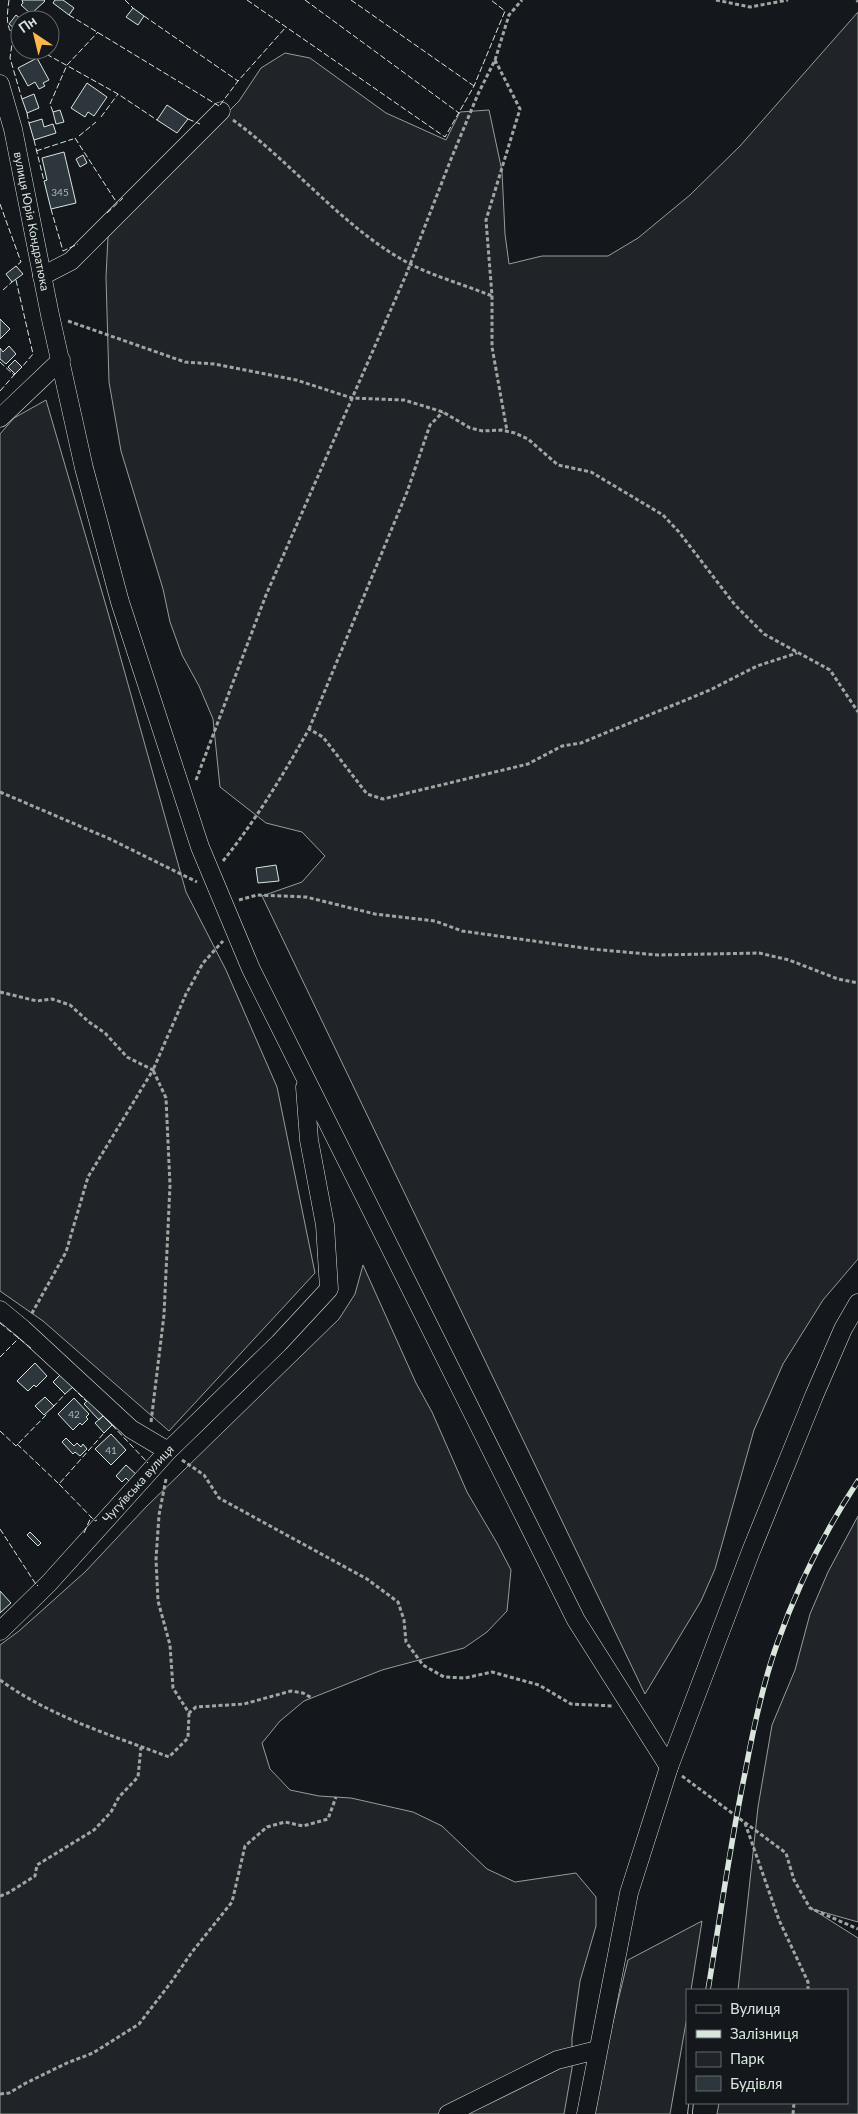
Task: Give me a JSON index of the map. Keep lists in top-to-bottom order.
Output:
{
  "streets": {
    "street": ["вулиця Юрія Кондратюка", "Чугуївська вулиця"]
  },
  "house_numbers": ["345", "42", "41"],
  "legend": [
    "Вулиця",
    "Залізниця",
    "Парк",
    "Будівля"
  ],
  "north": "top left"
}
